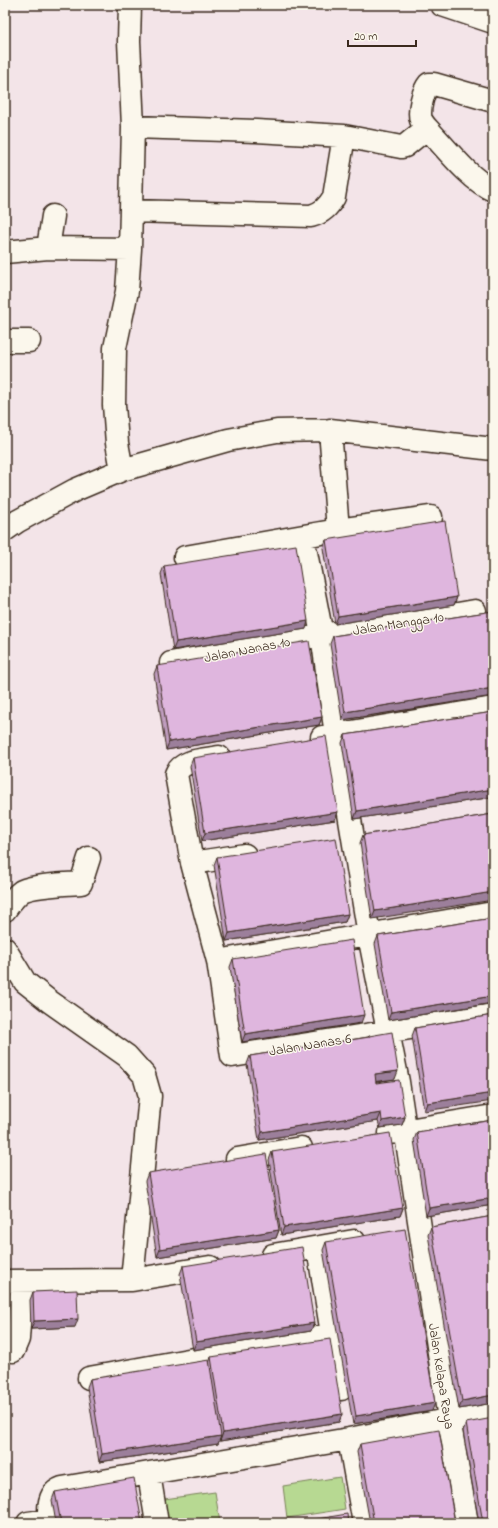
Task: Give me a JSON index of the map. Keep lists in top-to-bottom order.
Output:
{
  "streets": {
    "street": [
      "Jalan Mangga 10",
      "Jalan Nanas 10",
      "Jalan Nanas 6",
      "Jalan Kelapa Raya"
    ]
  },
  "crossings": [
    ["Jalan Mangga 10", "Jalan Nanas 10"],
    ["Jalan Mangga 10", "Jalan Kelapa Raya"],
    ["Jalan Nanas 10", "Jalan Kelapa Raya"],
    ["Jalan Nanas 6", "Jalan Kelapa Raya"]
  ],
  "scale_bar": "20 m"
}
